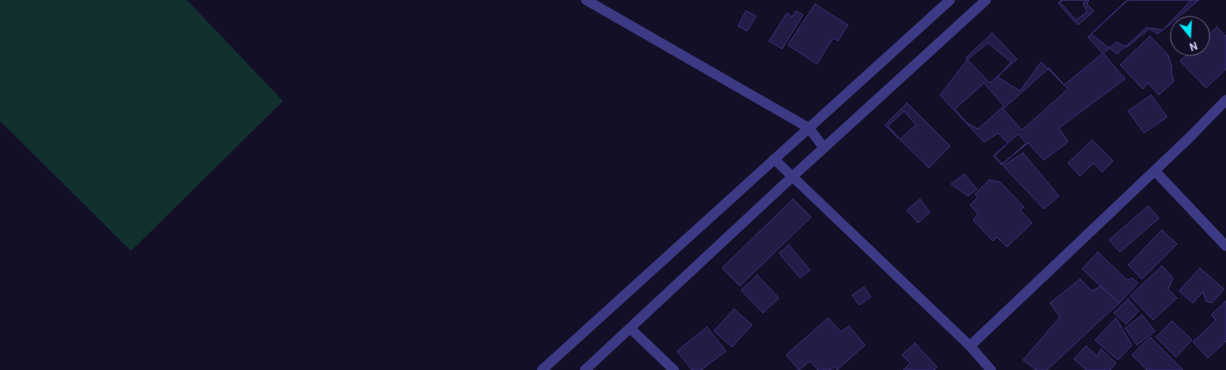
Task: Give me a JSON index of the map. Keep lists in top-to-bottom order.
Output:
{
  "north": "bottom"
}
